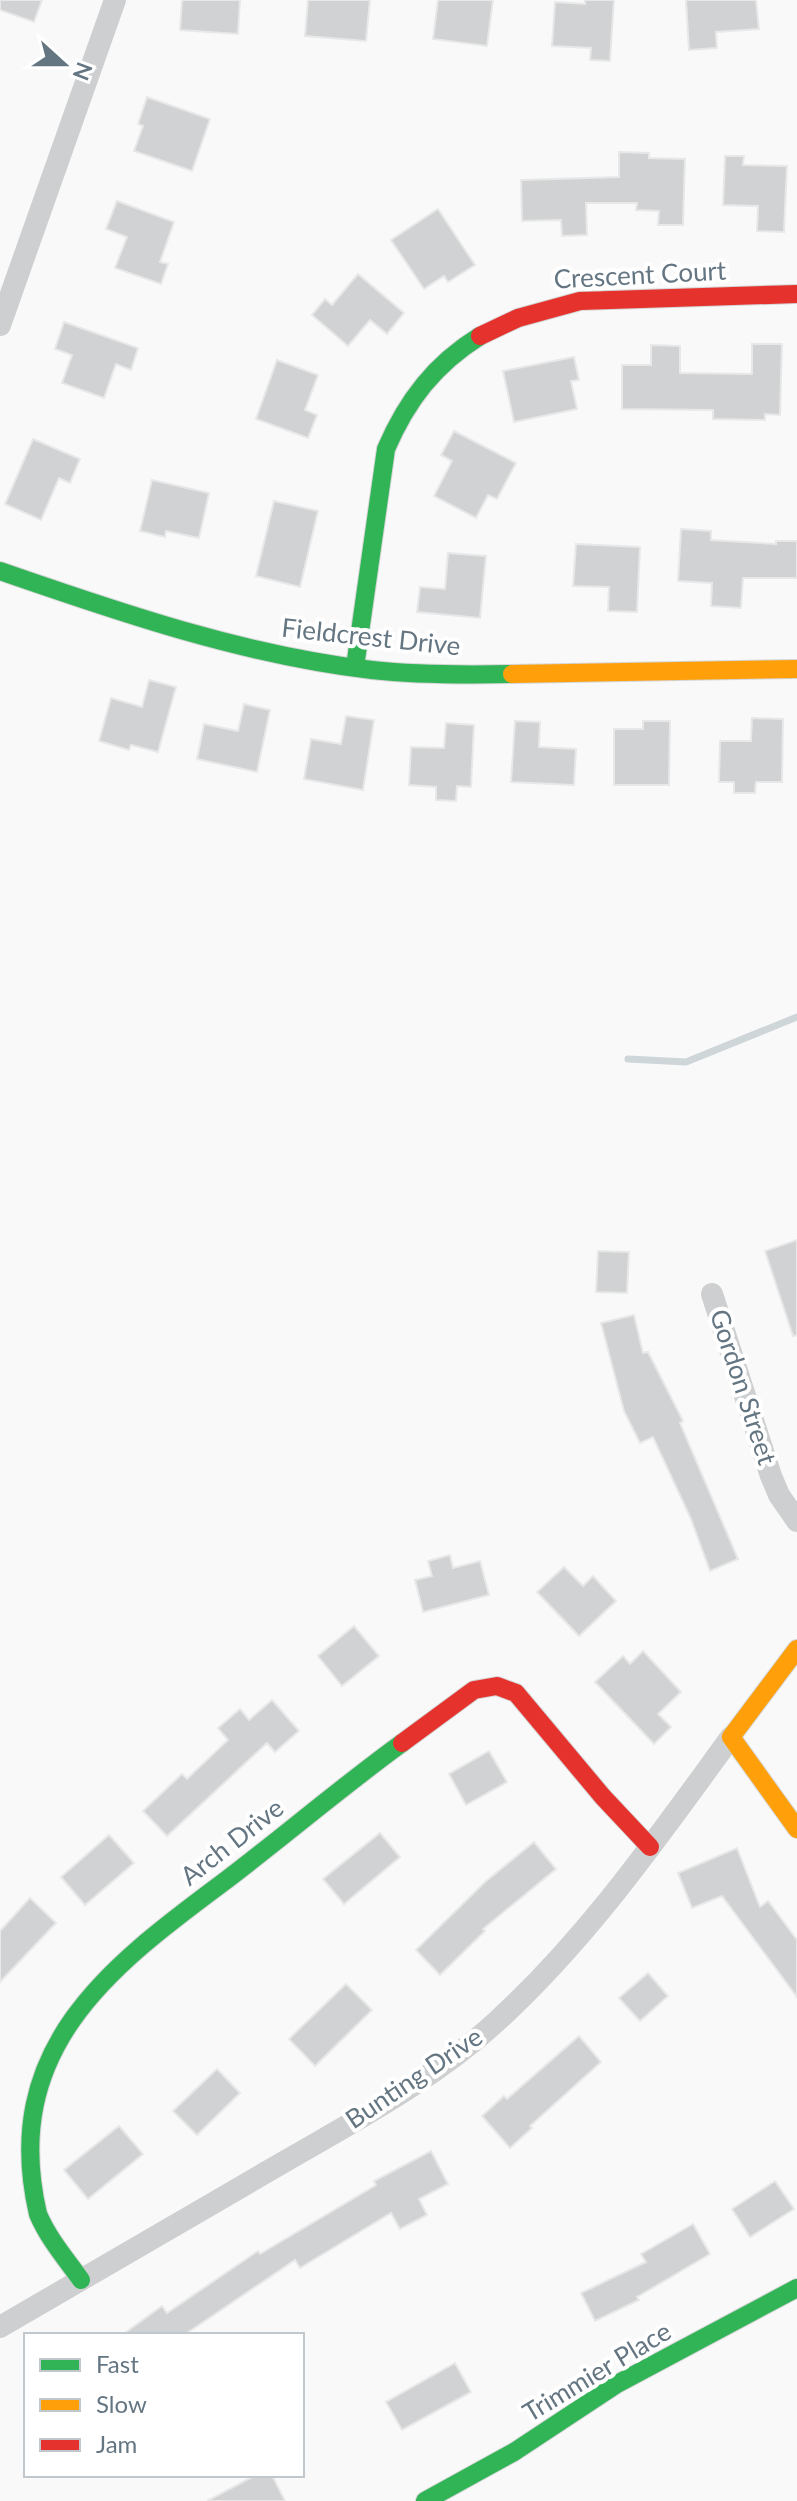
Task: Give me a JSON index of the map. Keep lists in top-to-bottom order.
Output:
{
  "streets": {
    "street": [
      "Crescent Court",
      "Fieldcrest Drive",
      "Gordon Street",
      "Arch Drive",
      "Bunting Drive",
      "Trimmier Place"
    ]
  },
  "crossings": [
    ["Crescent Court", "Fieldcrest Drive"],
    ["Arch Drive", "Bunting Drive"]
  ],
  "legend": ["Fast", "Slow", "Jam"],
  "north": "right"
}
